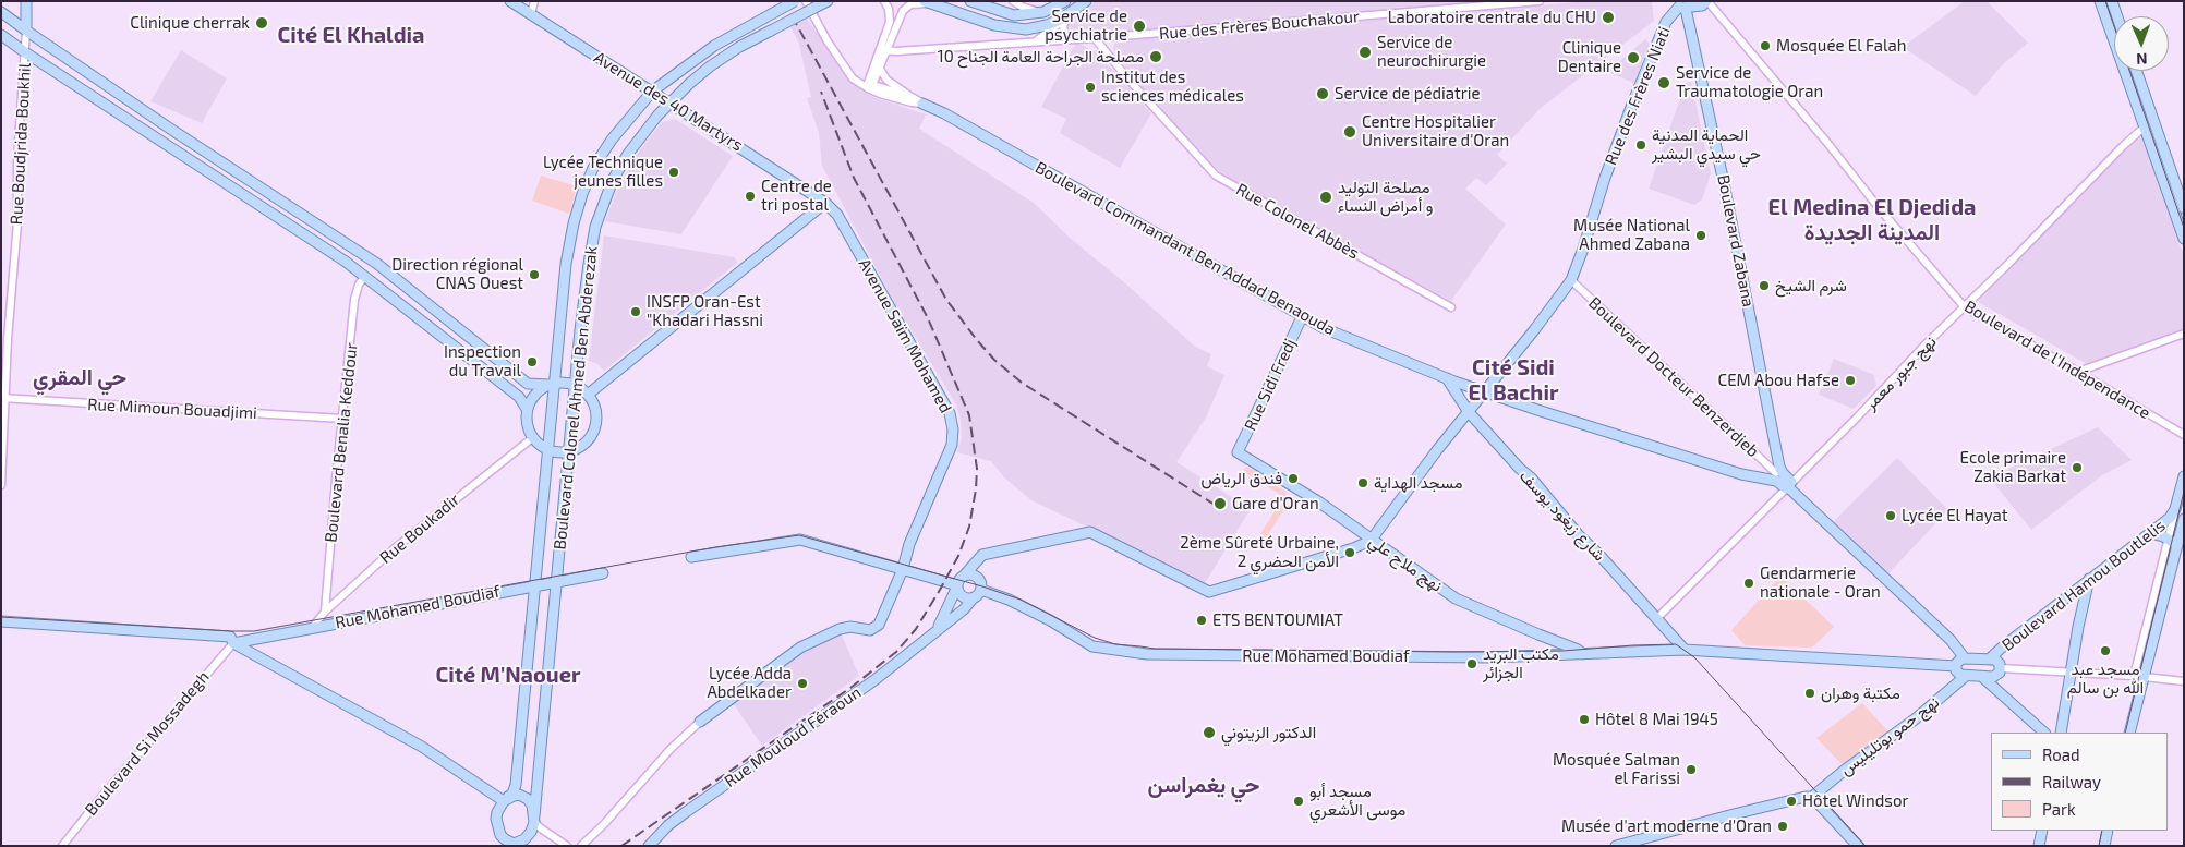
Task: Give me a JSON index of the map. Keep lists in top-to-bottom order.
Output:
{
  "streets": {
    "main road": [
      "Rue des Frères Niati",
      "Avenue des 40 Martyrs",
      "Boulevard Zabana",
      "Boulevard Commandant Ben Addad Benaouda",
      "Avenue Saïm Mohamed",
      "Rue Sidi Fredj",
      "Boulevard Colonel Ahmed Ben Abderezak",
      "شارع زيغود يوسف",
      "نهج ملاح علي",
      "Boulevard Hamou Boutlelis",
      "Rue Mohamed Boudiaf",
      "نهج حمو بوتليليس",
      "Rue Mouloud Féraoun"
    ],
    "street": [
      "Rue des Frères Bouchakour",
      "Rue Boudjrida Boukhil",
      "Rue Colonel Abbès",
      "Boulevard de l'Indépendance",
      "نهج جبور معمر",
      "Boulevard Docteur Benzerdjeb",
      "Rue Mimoun Bouadjimi",
      "Boulevard Benalia Keddour",
      "Rue Boukadir",
      "Boulevard Si Mossadegh"
    ]
  },
  "crossings": [
    ["Rue des Frères Bouchakour", "Rue Colonel Abbès"],
    ["Rue des Frères Niati", "Boulevard Zabana"],
    ["Rue des Frères Niati", "Boulevard Commandant Ben Addad Benaouda"],
    ["Rue des Frères Niati", "Boulevard Docteur Benzerdjeb"],
    ["Rue des Frères Niati", "شارع زيغود يوسف"],
    ["Rue des Frères Niati", "نهج ملاح علي"],
    ["Avenue des 40 Martyrs", "Avenue Saïm Mohamed"],
    ["Avenue des 40 Martyrs", "Boulevard Colonel Ahmed Ben Abderezak"],
    ["Rue Boudjrida Boukhil", "Rue Mimoun Bouadjimi"],
    ["Boulevard Zabana", "Boulevard Docteur Benzerdjeb"],
    ["Boulevard Commandant Ben Addad Benaouda", "نهج جبور معمر"],
    ["Boulevard Commandant Ben Addad Benaouda", "Rue Sidi Fredj"],
    ["Boulevard Commandant Ben Addad Benaouda", "شارع زيغود يوسف"],
    ["Boulevard de l'Indépendance", "نهج جبور معمر"],
    ["نهج جبور معمر", "شارع زيغود يوسف"],
    ["Rue Sidi Fredj", "نهج ملاح علي"],
    ["Boulevard Colonel Ahmed Ben Abderezak", "Rue Mohamed Boudiaf"],
    ["Rue Mimoun Bouadjimi", "Boulevard Benalia Keddour"],
    ["Boulevard Benalia Keddour", "Rue Boukadir"],
    ["شارع زيغود يوسف", "Rue Mohamed Boudiaf"],
    ["Rue Boukadir", "Rue Mohamed Boudiaf"],
    ["نهج ملاح علي", "Rue Mohamed Boudiaf"],
    ["Rue Mohamed Boudiaf", "Rue Mouloud Féraoun"],
    ["Rue Mohamed Boudiaf", "Boulevard Si Mossadegh"]
  ],
  "districts": [
    "Cité El Khaldia",
    "El Medina El Djedida المدينة الجديدة",
    "Cité Sidi El Bachir",
    "حي المقري",
    "Cité M'Naouer",
    "حي يغمراسن"
  ],
  "places": [
    "Laboratoire centrale du CHU",
    "Clinique cherrak",
    "Service de psychiatrie",
    "Mosquée El Falah",
    "Service de neurochirurgie",
    "مصلحة الجراحة العامة الجناح 10",
    "Clinique Dentaire",
    "Service de Traumatologie Oran",
    "Institut des sciences médicales",
    "Service de pédiatrie",
    "Centre Hospitalier Universitaire d'Oran",
    "الحماية المدنية حي سيدي البشير",
    "Lycée Technique jeunes filles",
    "Centre de tri postal",
    "مصلحة التوليد و أمراض النساء",
    "Musée National Ahmed Zabana",
    "Direction régional CNAS Ouest",
    "شرم الشيخ",
    "INSFP Oran-Est \"Khadari Hassni",
    "Inspection du Travail",
    "CEM Abou Hafse",
    "Ecole primaire Zakia Barkat",
    "فندق الرياض",
    "مسجد الهداية",
    "Gare d'Oran",
    "Lycée El Hayat",
    "2ème Sûreté Urbaine, الأمن الحضري 2",
    "Gendarmerie nationale - Oran",
    "ETS BENTOUMIAT",
    "مسجد عبد الله بن سالم",
    "مكتب البريد الجزائر",
    "Lycée Adda Abdelkader",
    "مكتبة وهران",
    "Hôtel 8 Mai 1945",
    "الدكتور الزيتوني",
    "Mosquée Salman el Farissi",
    "مسجد أبو موسى الأشعري",
    "Hôtel Windsor",
    "Musée d'art moderne d'Oran"
  ],
  "legend": ["Road", "Railway", "Park"],
  "north": "bottom"
}
